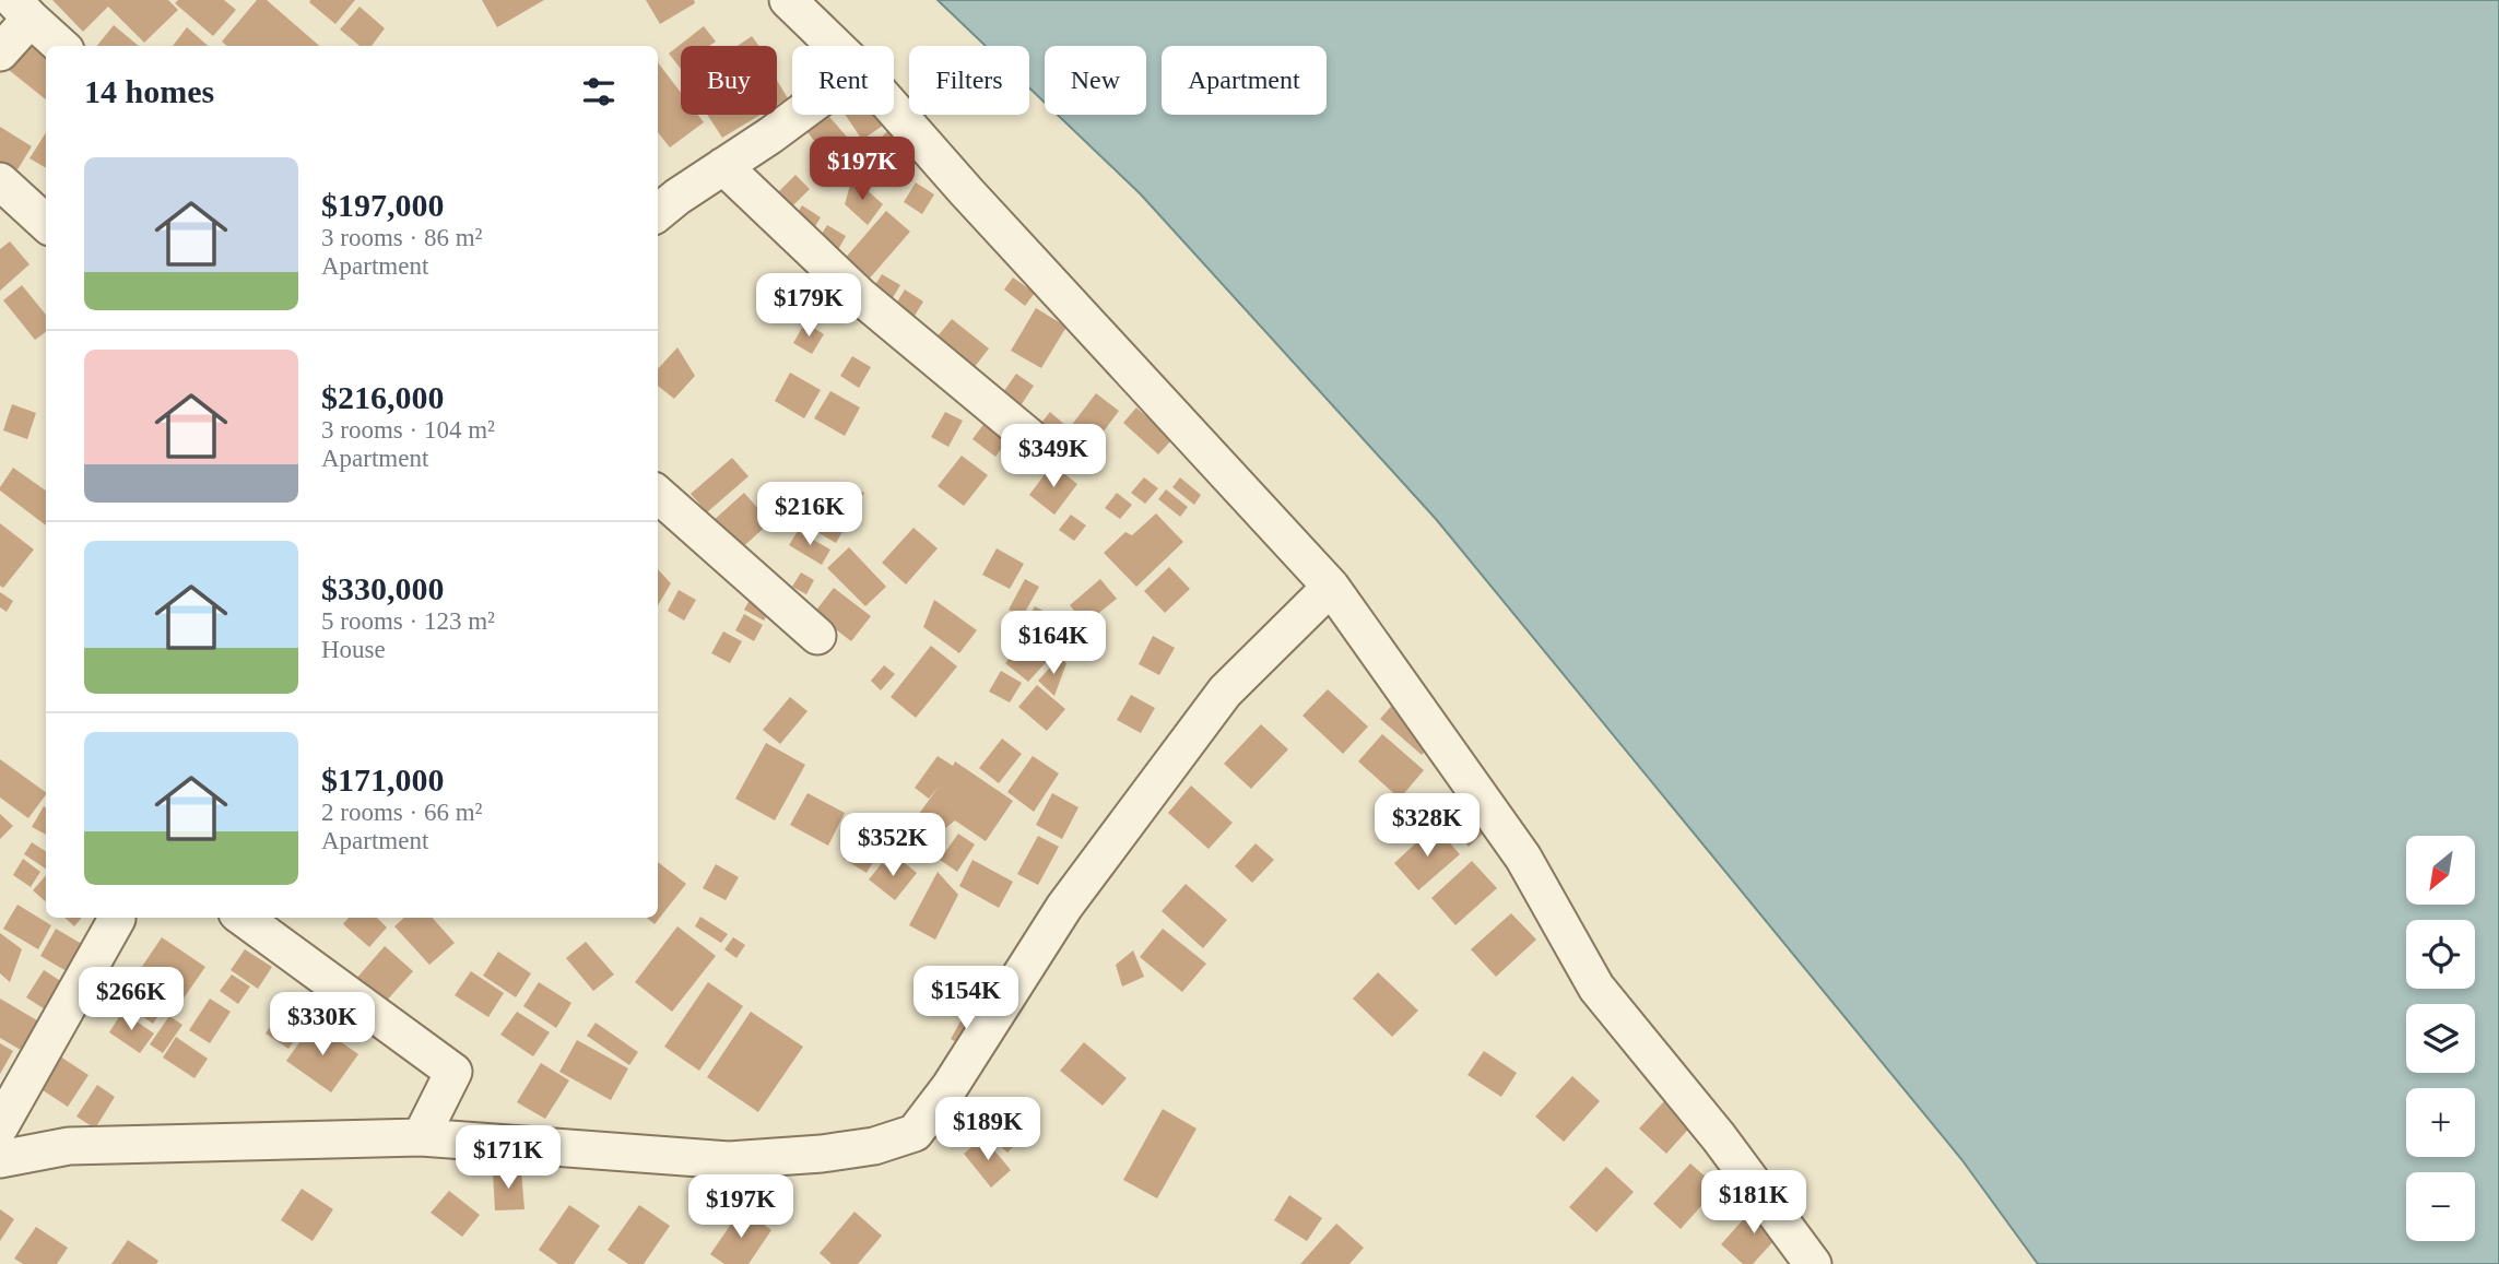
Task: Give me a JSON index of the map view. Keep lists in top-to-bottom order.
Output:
{
  "north": "bottom left",
  "page": {
    "chip": [
      "Buy",
      "Rent",
      "Filters",
      "New",
      "Apartment"
    ],
    "heading": "14 homes",
    "price": [
      "$197K",
      "$179K",
      "$349K",
      "$216K",
      "$164K",
      "$328K",
      "$352K",
      "$154K",
      "$266K",
      "$330K",
      "$189K",
      "$171K",
      "$181K",
      "$197K"
    ],
    "list": [
      {
        "name": "$197,000",
        "note": "3 rooms · 86 m² · Apartment"
      },
      {
        "name": "$216,000",
        "note": "3 rooms · 104 m² · Apartment"
      },
      {
        "name": "$330,000",
        "note": "5 rooms · 123 m² · House"
      },
      {
        "name": "$171,000",
        "note": "2 rooms · 66 m² · Apartment"
      }
    ],
    "map_buttons": ["+", "−"]
  }
}
